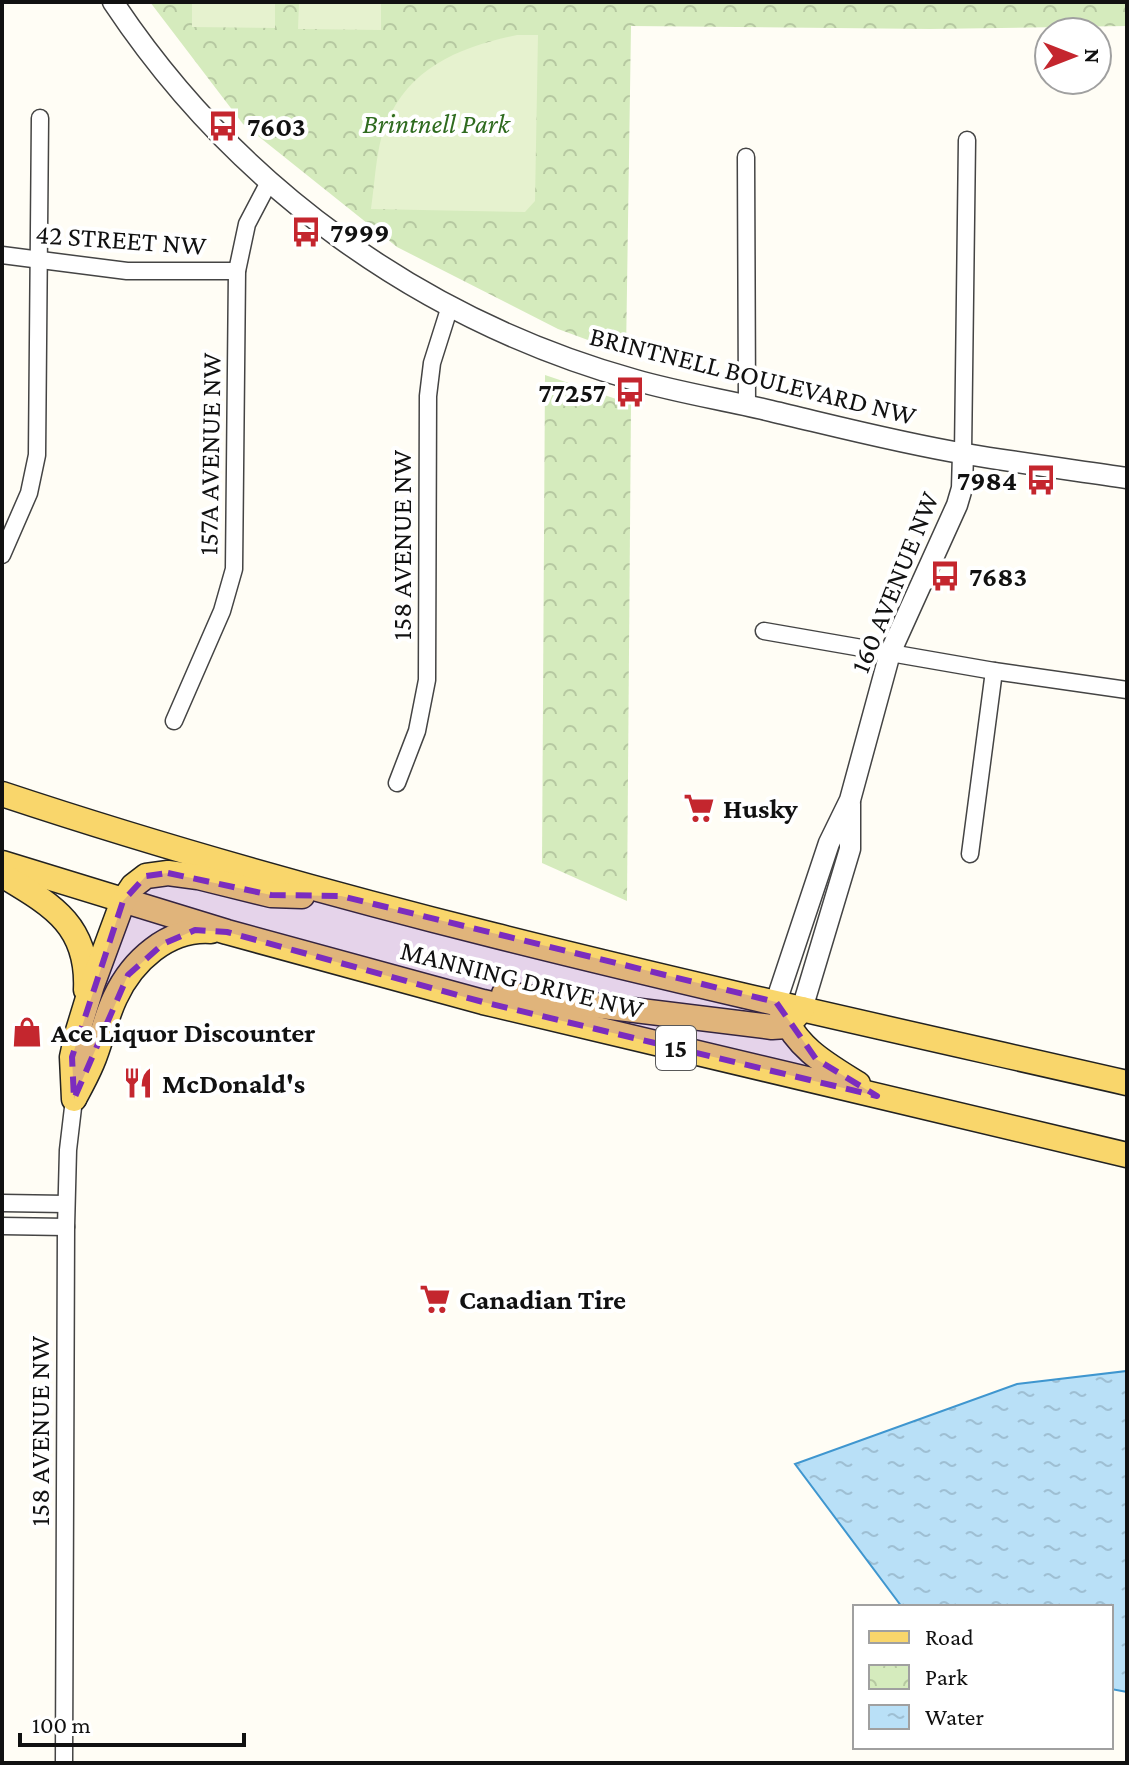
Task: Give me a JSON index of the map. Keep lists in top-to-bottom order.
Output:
{
  "streets": {
    "main road": ["MANNING DRIVE NW", "15"],
    "street": [
      "42 STREET NW",
      "BRINTNELL BOULEVARD NW",
      "157A AVENUE NW",
      "158 AVENUE NW",
      "160 AVENUE NW"
    ]
  },
  "crossings": [
    ["42 STREET NW", "157A AVENUE NW"],
    ["BRINTNELL BOULEVARD NW", "157A AVENUE NW"],
    ["BRINTNELL BOULEVARD NW", "158 AVENUE NW"],
    ["BRINTNELL BOULEVARD NW", "160 AVENUE NW"],
    ["160 AVENUE NW", "MANNING DRIVE NW"]
  ],
  "parks": ["Brintnell Park"],
  "places": {
    "bus stop": [
      "7603",
      "7999",
      "77257",
      "7984",
      "7683"
    ],
    "supermarket": ["Husky", "Canadian Tire"],
    "shop": ["Ace Liquor Discounter"],
    "restaurant": ["McDonald's"]
  },
  "legend": ["Road", "Park", "Water"],
  "scale_bar": "100 m",
  "north": "right"
}
